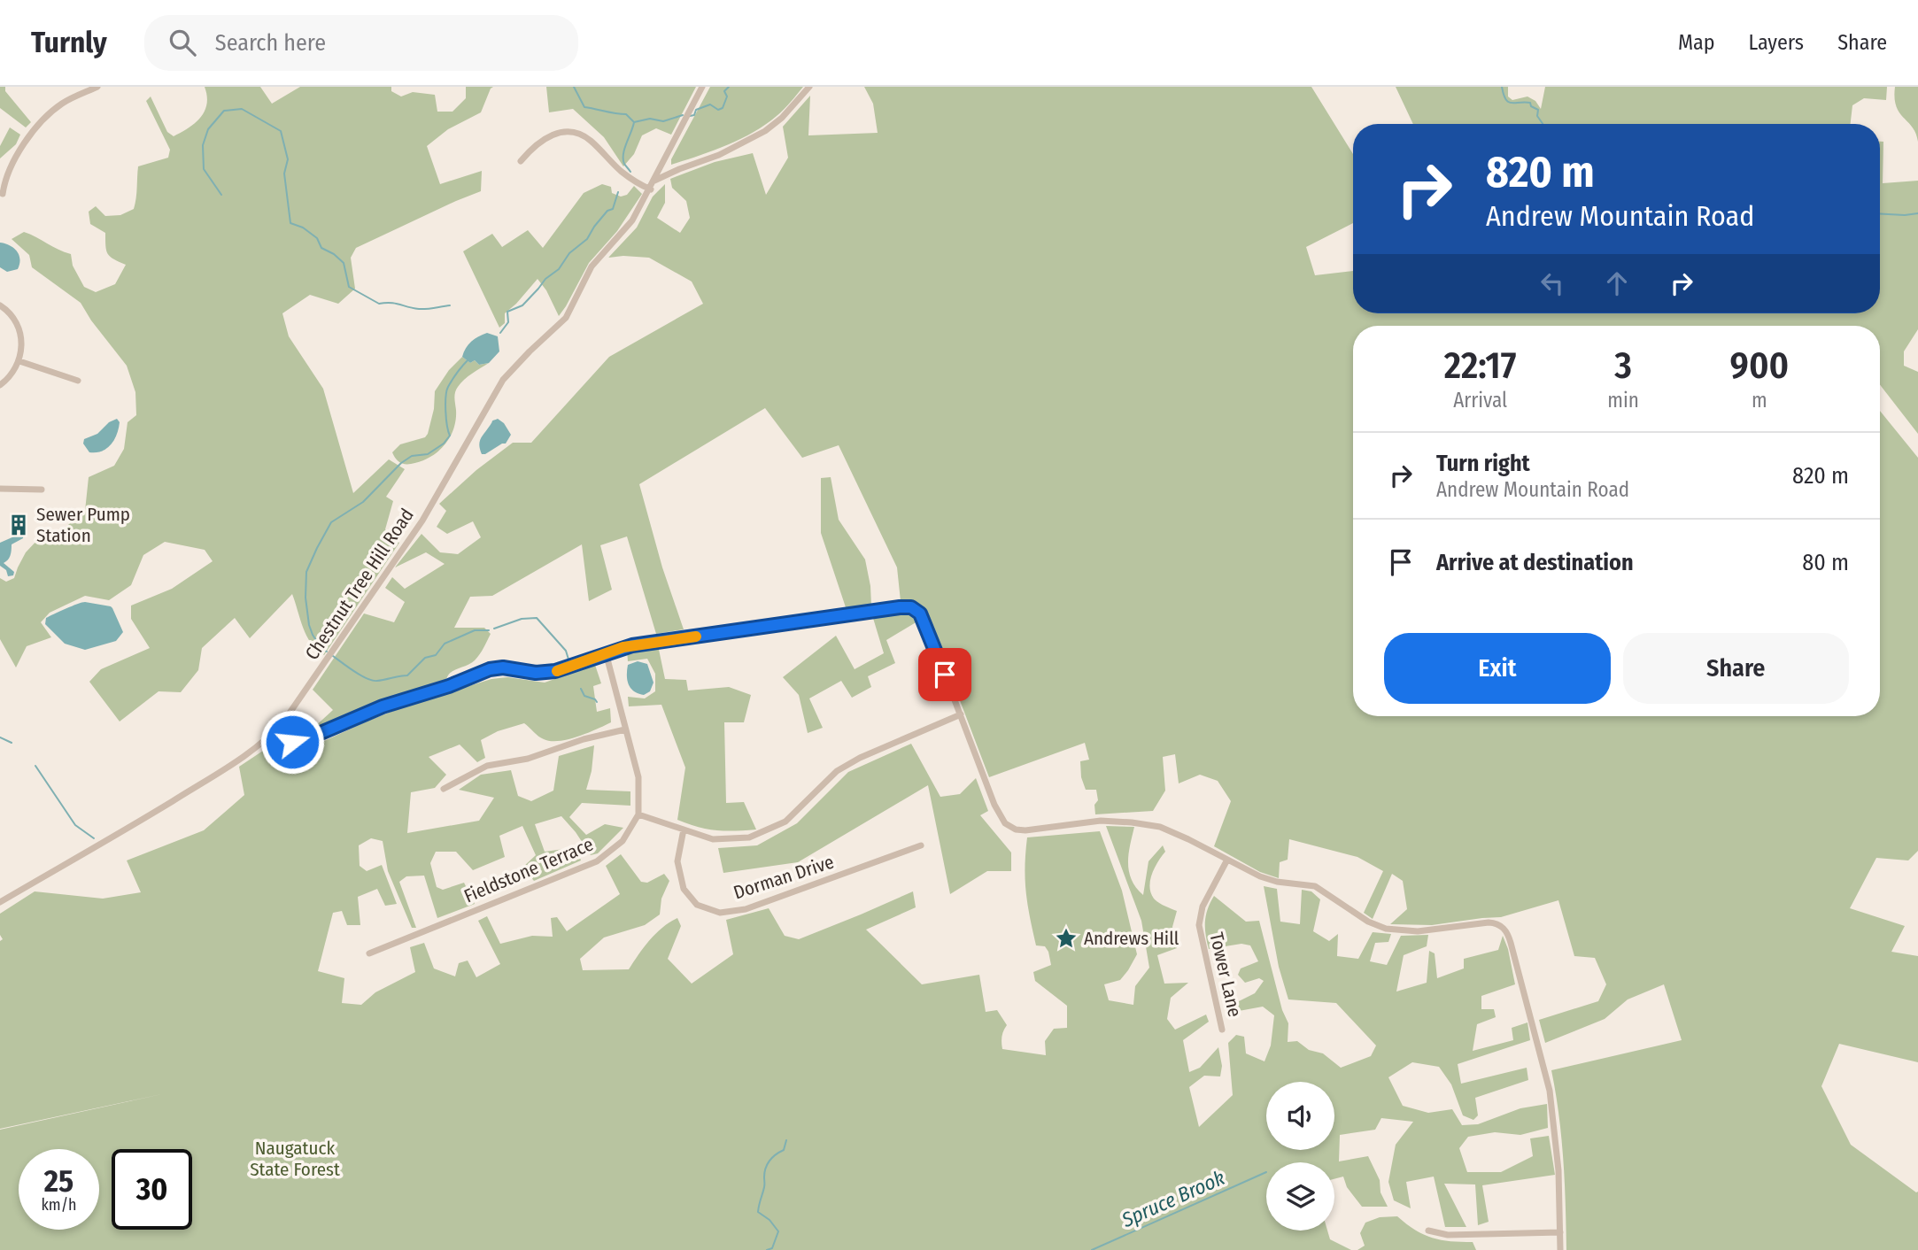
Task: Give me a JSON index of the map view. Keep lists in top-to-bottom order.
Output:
{
  "streets": {
    "street": [
      "Chestnut Tree Hill Road",
      "Fieldstone Terrace",
      "Dorman Drive",
      "Tower Lane"
    ]
  },
  "water": ["Spruce Brook"],
  "parks": ["Naugatuck State Forest"],
  "places": {
    "building": ["Sewer Pump Station"],
    "place": ["Andrews Hill"]
  },
  "page": {
    "header": "Turnly",
    "search": "Search here",
    "nav": ["Map", "Layers", "Share"],
    "turn": ["820 m", "Andrew Mountain Road"],
    "eta": [
      "22:17",
      "Arrival",
      "3",
      "min",
      "900",
      "m"
    ],
    "list": [
      {
        "name": "Turn right",
        "note": "Andrew Mountain Road",
        "value": "820 m"
      },
      {
        "name": "Arrive at destination",
        "value": "80 m"
      }
    ],
    "buttons": ["Exit", "Share"],
    "speed": "25 km/h",
    "limit": "30"
  }
}
